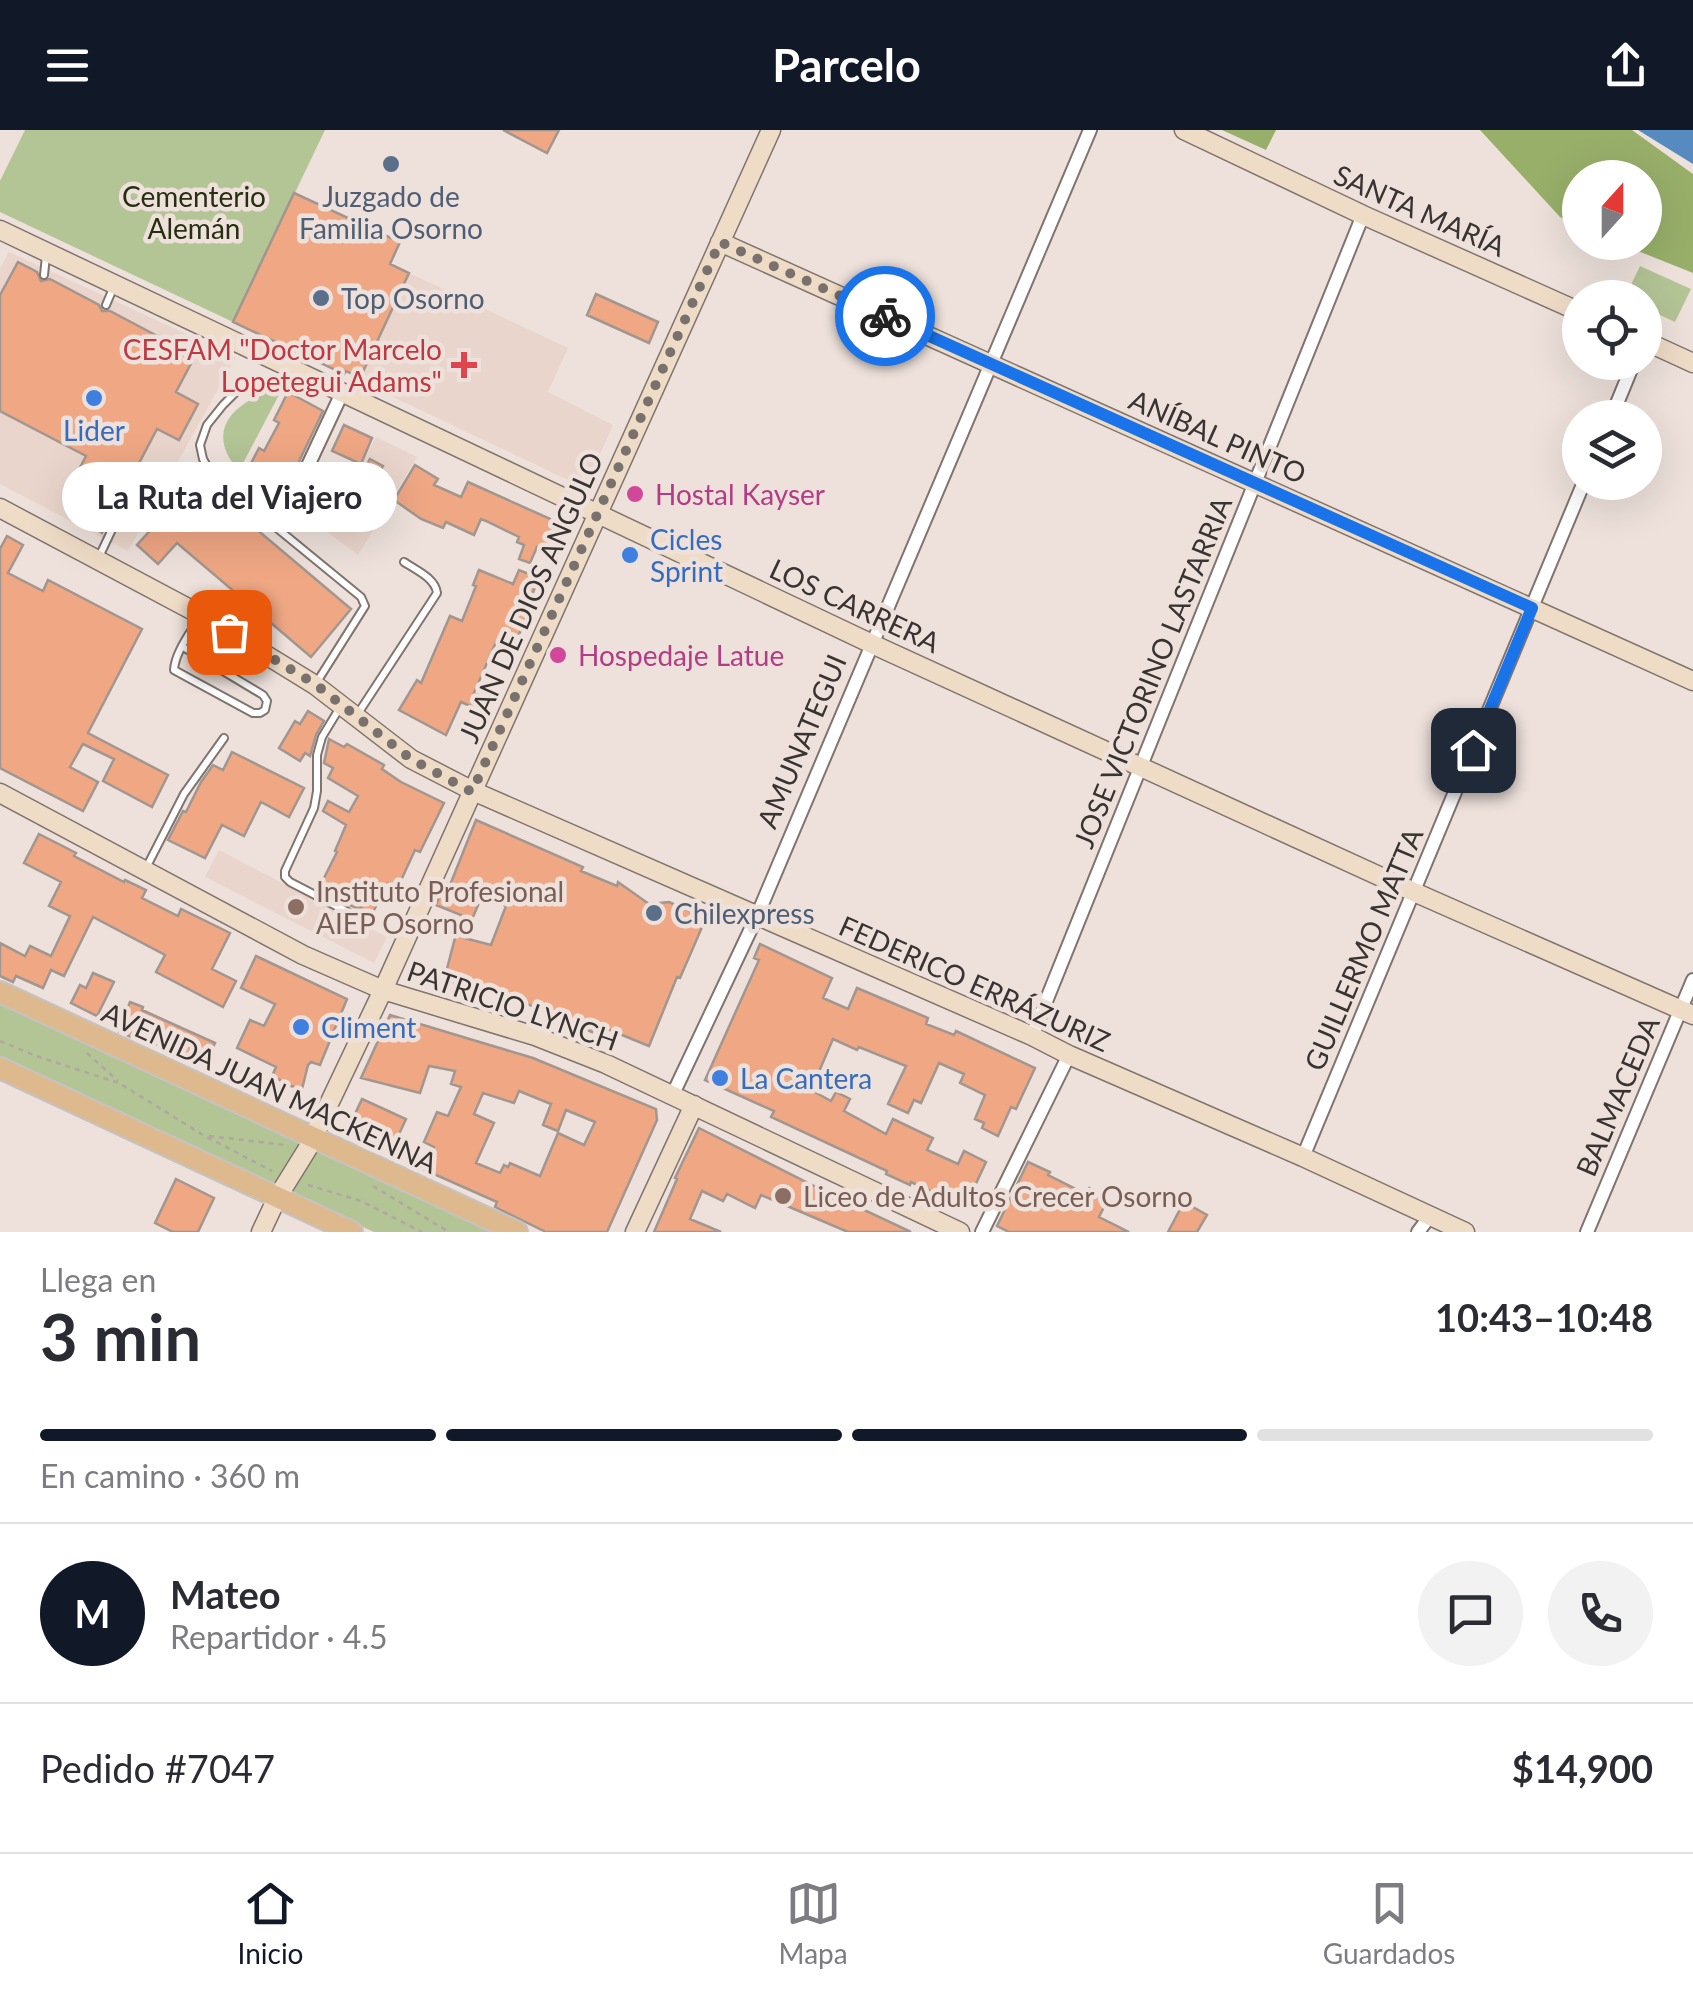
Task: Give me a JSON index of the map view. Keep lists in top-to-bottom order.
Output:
{
  "streets": {
    "main road": ["AVENIDA JUAN MACKENNA"],
    "street": [
      "SANTA MARÍA",
      "ANÍBAL PINTO",
      "JUAN DE DIOS ANGULO",
      "LOS CARRERA",
      "JOSE VICTORINO LASTARRIA",
      "AMUNATEGUI",
      "GUILLERMO MATTA",
      "FEDERICO ERRÁZURIZ",
      "PATRICIO LYNCH",
      "BALMACEDA"
    ]
  },
  "crossings": [
    ["SANTA MARÍA", "JOSE VICTORINO LASTARRIA"],
    ["ANÍBAL PINTO", "JUAN DE DIOS ANGULO"],
    ["ANÍBAL PINTO", "JOSE VICTORINO LASTARRIA"],
    ["ANÍBAL PINTO", "AMUNATEGUI"],
    ["ANÍBAL PINTO", "GUILLERMO MATTA"],
    ["JUAN DE DIOS ANGULO", "LOS CARRERA"],
    ["JUAN DE DIOS ANGULO", "FEDERICO ERRÁZURIZ"],
    ["JUAN DE DIOS ANGULO", "PATRICIO LYNCH"],
    ["JUAN DE DIOS ANGULO", "AVENIDA JUAN MACKENNA"],
    ["LOS CARRERA", "JOSE VICTORINO LASTARRIA"],
    ["LOS CARRERA", "AMUNATEGUI"],
    ["LOS CARRERA", "GUILLERMO MATTA"],
    ["LOS CARRERA", "BALMACEDA"],
    ["JOSE VICTORINO LASTARRIA", "FEDERICO ERRÁZURIZ"],
    ["AMUNATEGUI", "FEDERICO ERRÁZURIZ"],
    ["AMUNATEGUI", "PATRICIO LYNCH"],
    ["GUILLERMO MATTA", "FEDERICO ERRÁZURIZ"]
  ],
  "parks": ["Cementerio Alemán"],
  "places": {
    "other": [
      "Juzgado de Familia Osorno",
      "Top Osorno",
      "Lider",
      "Hostal Kayser",
      "Cicles Sprint",
      "La Ruta del Viajero",
      "Hospedaje Latue",
      "Instituto Profesional AIEP Osorno",
      "Chilexpress",
      "Climent",
      "La Cantera",
      "Liceo de Adultos Crecer Osorno"
    ],
    "health": ["CESFAM \"Doctor Marcelo Lopetegui Adams\""]
  },
  "north": "top",
  "page": {
    "header": "Parcelo",
    "bubble": "La Ruta del Viajero",
    "heading": ["3 min", "Llega en", "10:43–10:48"],
    "panel": [
      "Mateo",
      "Repartidor · 4.5",
      "Pedido #7047",
      "$14,900"
    ],
    "bar": "En camino · 360 m",
    "round": "M",
    "tabs": ["Inicio", "Mapa", "Guardados"]
  }
}
